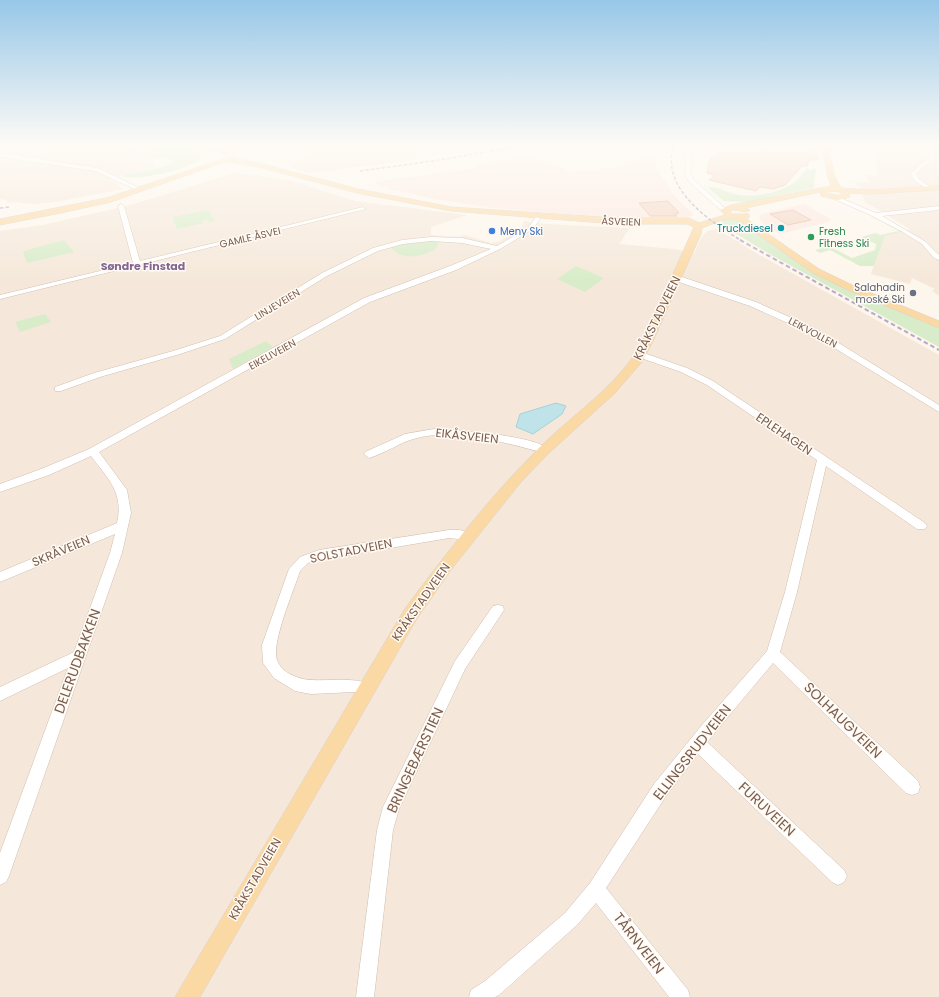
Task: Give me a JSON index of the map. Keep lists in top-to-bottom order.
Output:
{
  "streets": {
    "main road": ["ÅSVEIEN", "KRÅKSTADVEIEN"],
    "street": [
      "GAMLE ÅSVEI",
      "LINJEVEIEN",
      "LEIKVOLLEN",
      "EIKELIVEIEN",
      "EPLEHAGEN",
      "EIKÅSVEIEN",
      "SKRÅVEIEN",
      "SOLSTADVEIEN",
      "DELERUDBAKKEN",
      "SOLHAUGVEIEN",
      "ELLINGSRUDVEIEN",
      "BRINGEBÆRSTIEN",
      "FURUVEIEN",
      "TÅRNVEIEN"
    ]
  },
  "crossings": [
    ["ÅSVEIEN", "KRÅKSTADVEIEN"],
    ["ÅSVEIEN", "EIKELIVEIEN"],
    ["LINJEVEIEN", "EIKELIVEIEN"],
    ["KRÅKSTADVEIEN", "LEIKVOLLEN"],
    ["KRÅKSTADVEIEN", "EPLEHAGEN"],
    ["KRÅKSTADVEIEN", "EIKÅSVEIEN"],
    ["KRÅKSTADVEIEN", "SOLSTADVEIEN"],
    ["EIKELIVEIEN", "DELERUDBAKKEN"],
    ["EPLEHAGEN", "ELLINGSRUDVEIEN"],
    ["SKRÅVEIEN", "DELERUDBAKKEN"],
    ["SOLHAUGVEIEN", "ELLINGSRUDVEIEN"],
    ["ELLINGSRUDVEIEN", "FURUVEIEN"],
    ["ELLINGSRUDVEIEN", "TÅRNVEIEN"]
  ],
  "districts": ["Søndre Finstad"],
  "places": [
    "Truckdiesel",
    "Meny Ski",
    "Fresh Fitness Ski",
    "Salahadin moské Ski"
  ]
}
